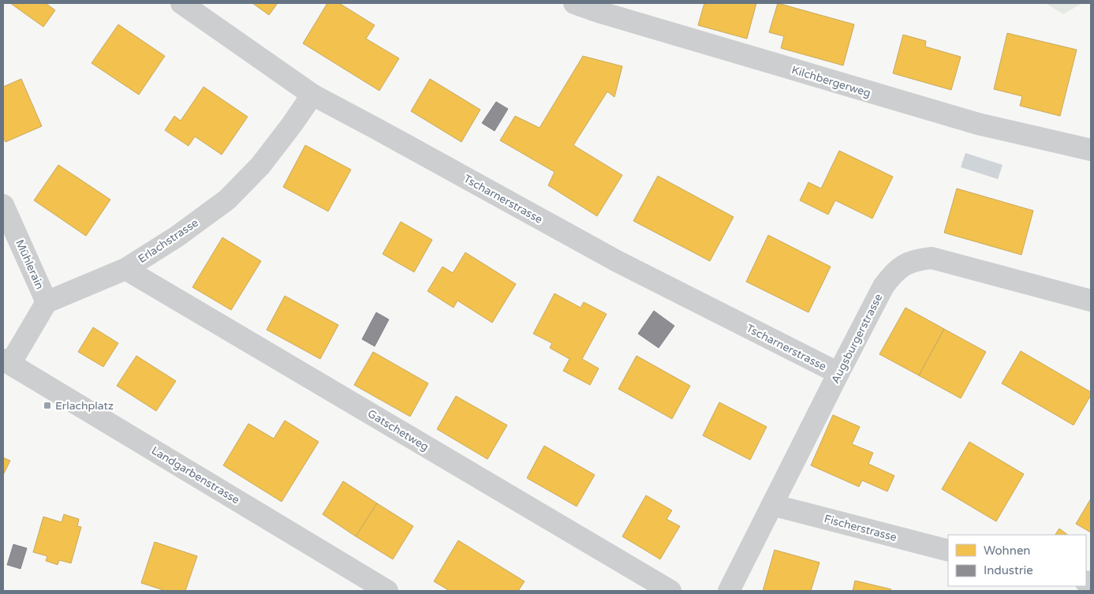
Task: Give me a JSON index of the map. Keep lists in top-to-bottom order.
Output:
{
  "streets": {
    "street": [
      "Kilchbergerweg",
      "Tscharnerstrasse",
      "Erlachstrasse",
      "Mühlerain",
      "Augsburgerstrasse",
      "Gatschetweg",
      "Landgarbenstrasse",
      "Fischerstrasse"
    ]
  },
  "crossings": [
    ["Tscharnerstrasse", "Erlachstrasse"],
    ["Tscharnerstrasse", "Augsburgerstrasse"],
    ["Erlachstrasse", "Mühlerain"],
    ["Erlachstrasse", "Gatschetweg"],
    ["Augsburgerstrasse", "Fischerstrasse"]
  ],
  "places": {
    "transit": ["Erlachplatz"]
  },
  "legend": ["Wohnen", "Industrie"]
}
